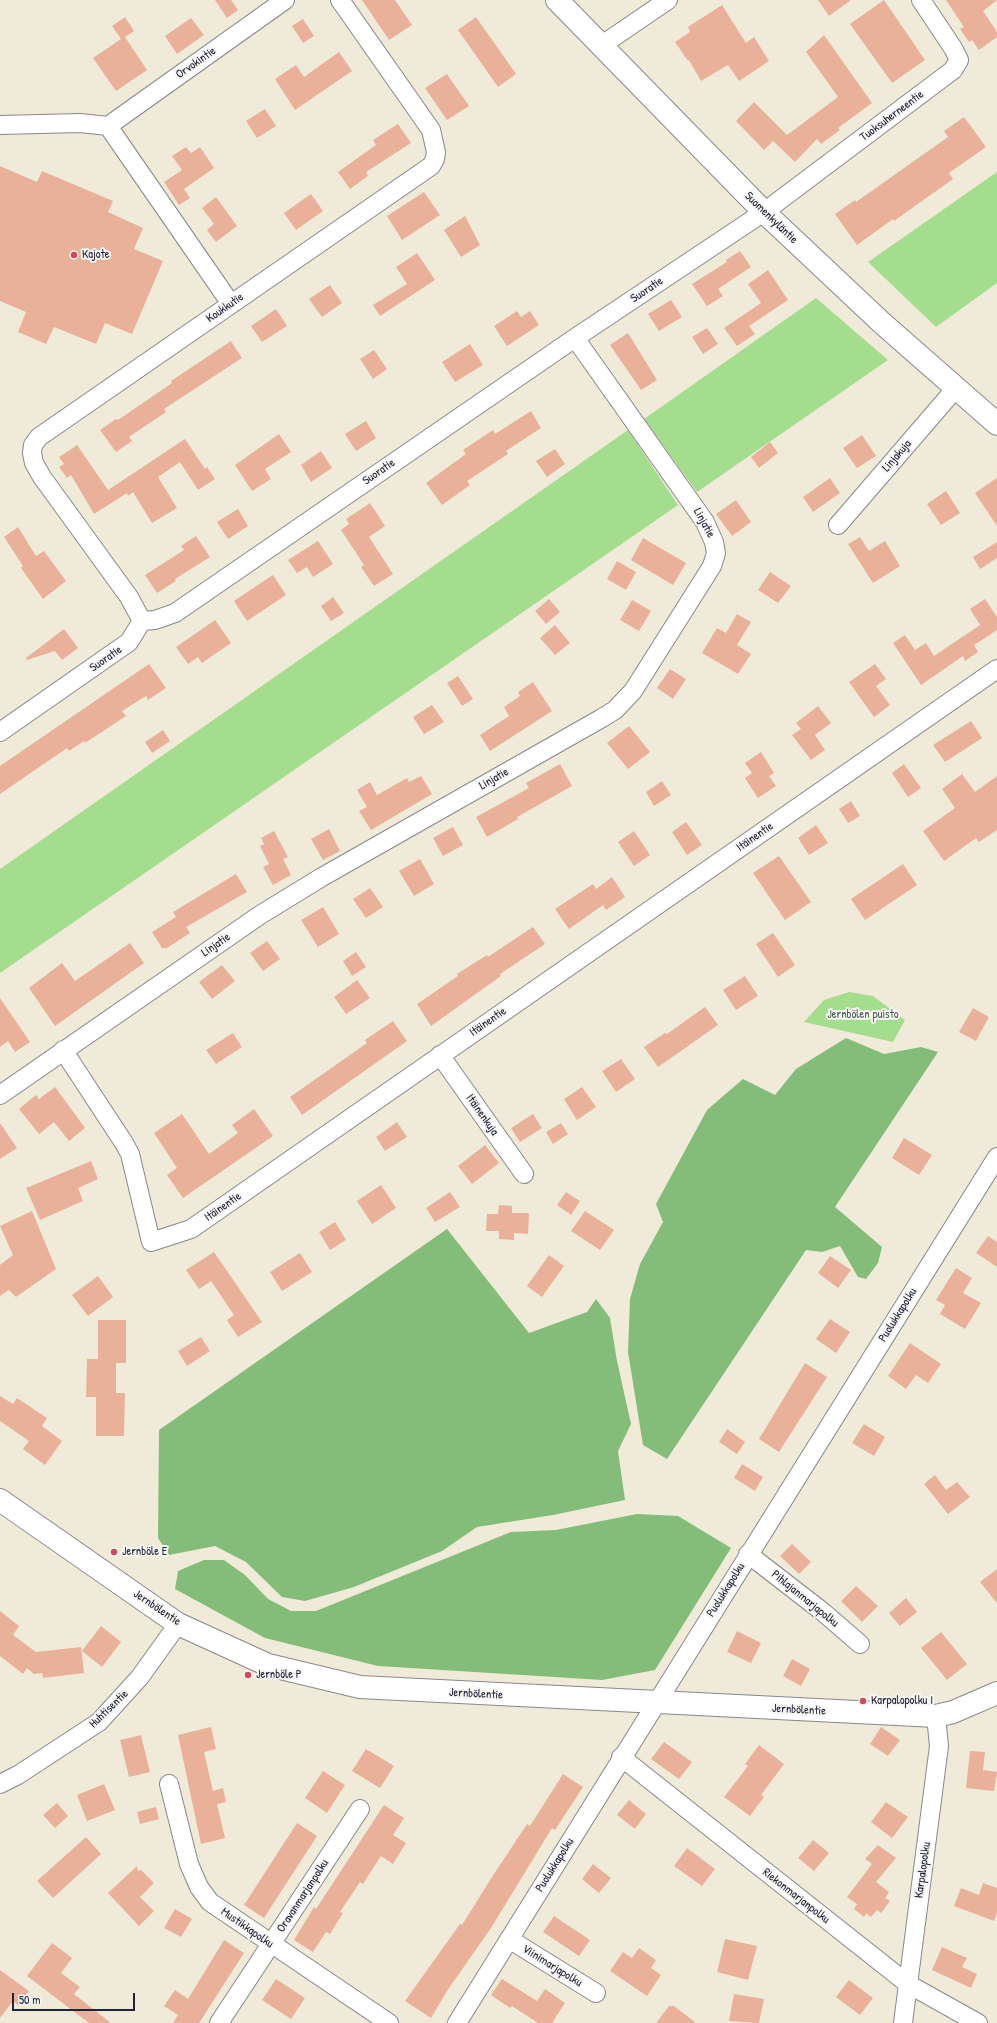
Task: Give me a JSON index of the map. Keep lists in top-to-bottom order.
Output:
{
  "streets": {
    "street": [
      "Orvokintie",
      "Tuoksuherneentie",
      "Suomenkyläntie",
      "Suoratie",
      "Koukkutie",
      "Linjakuja",
      "Linjatie",
      "Itäinentie",
      "Itäinenkuja",
      "Puolukkapolku",
      "Pihlajanmarjapolku",
      "Jernbölentie",
      "Huhtisentie",
      "Karpalopolku",
      "Oravanmarjanpolku",
      "Riekonmarjanpolku",
      "Mustikkapolku",
      "Viinimarjapolku"
    ]
  },
  "crossings": [
    ["Tuoksuherneentie", "Suomenkyläntie"],
    ["Tuoksuherneentie", "Suoratie"],
    ["Suomenkyläntie", "Suoratie"],
    ["Suomenkyläntie", "Linjakuja"],
    ["Suoratie", "Koukkutie"],
    ["Suoratie", "Linjatie"],
    ["Linjatie", "Itäinentie"],
    ["Itäinentie", "Itäinenkuja"],
    ["Puolukkapolku", "Pihlajanmarjapolku"],
    ["Puolukkapolku", "Jernbölentie"],
    ["Puolukkapolku", "Riekonmarjanpolku"],
    ["Puolukkapolku", "Viinimarjapolku"],
    ["Jernbölentie", "Huhtisentie"],
    ["Jernbölentie", "Karpalopolku"],
    ["Karpalopolku", "Riekonmarjanpolku"],
    ["Oravanmarjanpolku", "Mustikkapolku"]
  ],
  "parks": ["Jernbölen puisto"],
  "places": [
    "Kajote",
    "Jernböle E",
    "Jernböle P",
    "Karpalopolku I"
  ],
  "scale_bar": "50 m"
}
